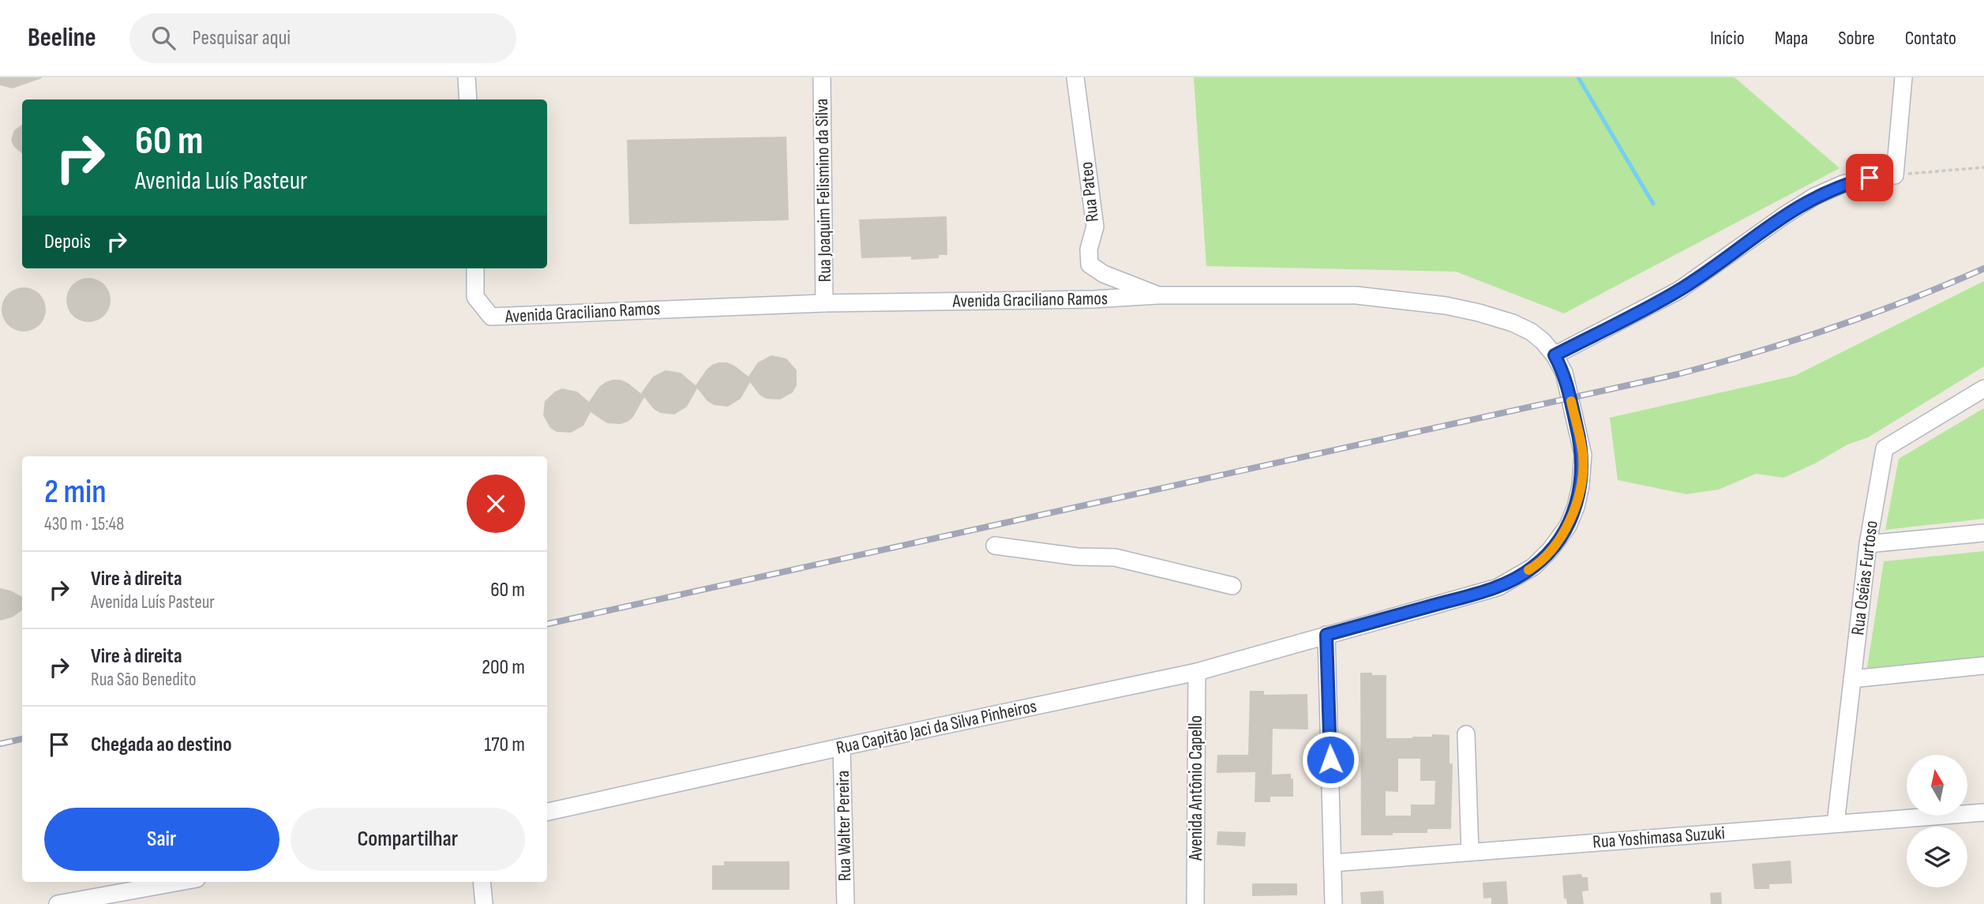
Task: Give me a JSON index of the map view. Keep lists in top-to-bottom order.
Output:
{
  "streets": {
    "street": [
      "Rua Joaquim Felismino da Silva",
      "Rua Pateo",
      "Avenida Graciliano Ramos",
      "Rua Oséias Furtoso",
      "Rua Capitão Jaci da Silva Pinheiros",
      "Avenida Antônio Capello",
      "Rua Walter Pereira",
      "Rua Yoshimasa Suzuki"
    ]
  },
  "crossings": [
    ["Rua Joaquim Felismino da Silva", "Avenida Graciliano Ramos"],
    ["Rua Pateo", "Avenida Graciliano Ramos"],
    ["Avenida Graciliano Ramos", "Rua Capitão Jaci da Silva Pinheiros"],
    ["Rua Oséias Furtoso", "Rua Yoshimasa Suzuki"],
    ["Rua Capitão Jaci da Silva Pinheiros", "Avenida Antônio Capello"],
    ["Rua Capitão Jaci da Silva Pinheiros", "Rua Walter Pereira"]
  ],
  "north": "top",
  "page": {
    "header": "Beeline",
    "search": "Pesquisar aqui",
    "nav": [
      "Início",
      "Mapa",
      "Sobre",
      "Contato"
    ],
    "turn": ["60 m", "Avenida Luís Pasteur"],
    "then": "Depois",
    "heading": ["2 min", "430 m · 15:48"],
    "list": [
      {
        "name": "Vire à direita",
        "note": "Avenida Luís Pasteur",
        "value": "60 m"
      },
      {
        "name": "Vire à direita",
        "note": "Rua São Benedito",
        "value": "200 m"
      },
      {
        "name": "Chegada ao destino",
        "value": "170 m"
      }
    ],
    "buttons": ["Sair", "Compartilhar"]
  }
}
